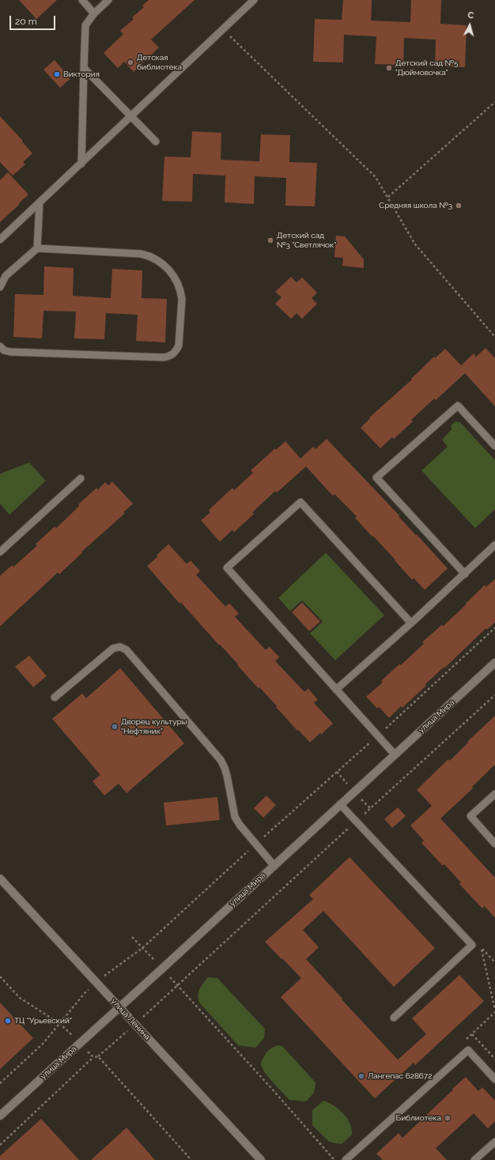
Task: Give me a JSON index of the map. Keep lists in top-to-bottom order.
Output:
{
  "streets": {
    "street": ["улица Мира", "улица Ленина"]
  },
  "crossings": [
    ["улица Мира", "улица Ленина"]
  ],
  "places": [
    "Детская библиотека",
    "Детский сад №5 \"Дюймовочка\"",
    "Виктория",
    "Средняя школа №3",
    "Детский сад №3 \"Светлячок\"",
    "Дворец культуры \"Нефтяник\"",
    "ТЦ \"Урьевский\"",
    "Лангепас 628672",
    "Библиотека"
  ],
  "scale_bar": "20 m",
  "north": "top"
}
